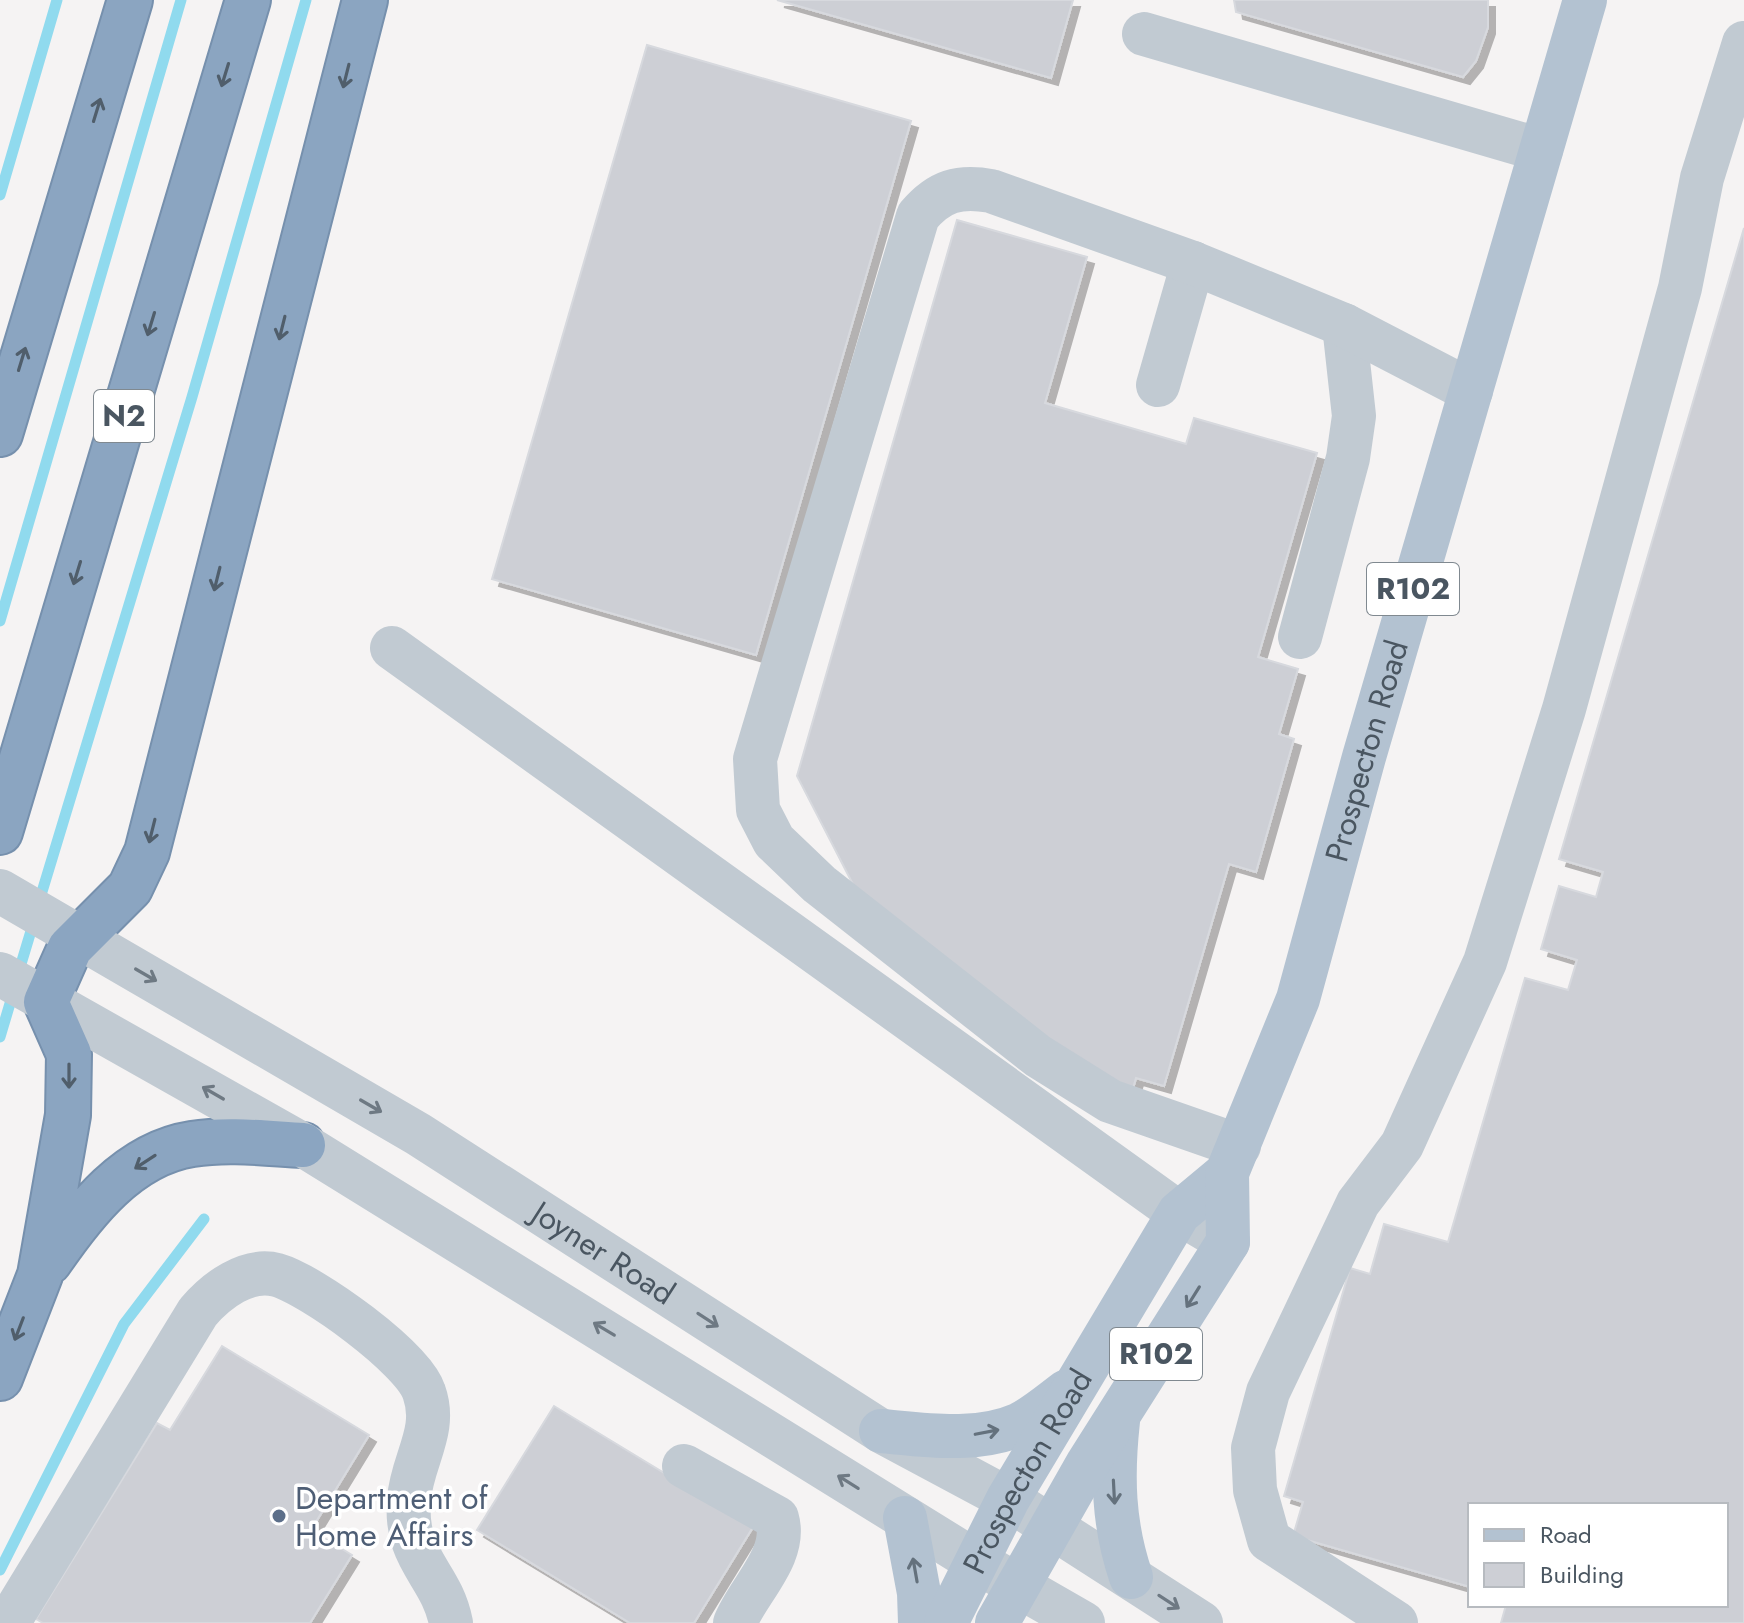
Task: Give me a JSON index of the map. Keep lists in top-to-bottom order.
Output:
{
  "streets": {
    "highway": ["N2"],
    "main road": ["R102", "Prospecton Road"],
    "street": ["Joyner Road"]
  },
  "crossings": [
    ["Prospecton Road", "Joyner Road"]
  ],
  "places": ["Department of Home Affairs"],
  "legend": ["Road", "Building"]
}
